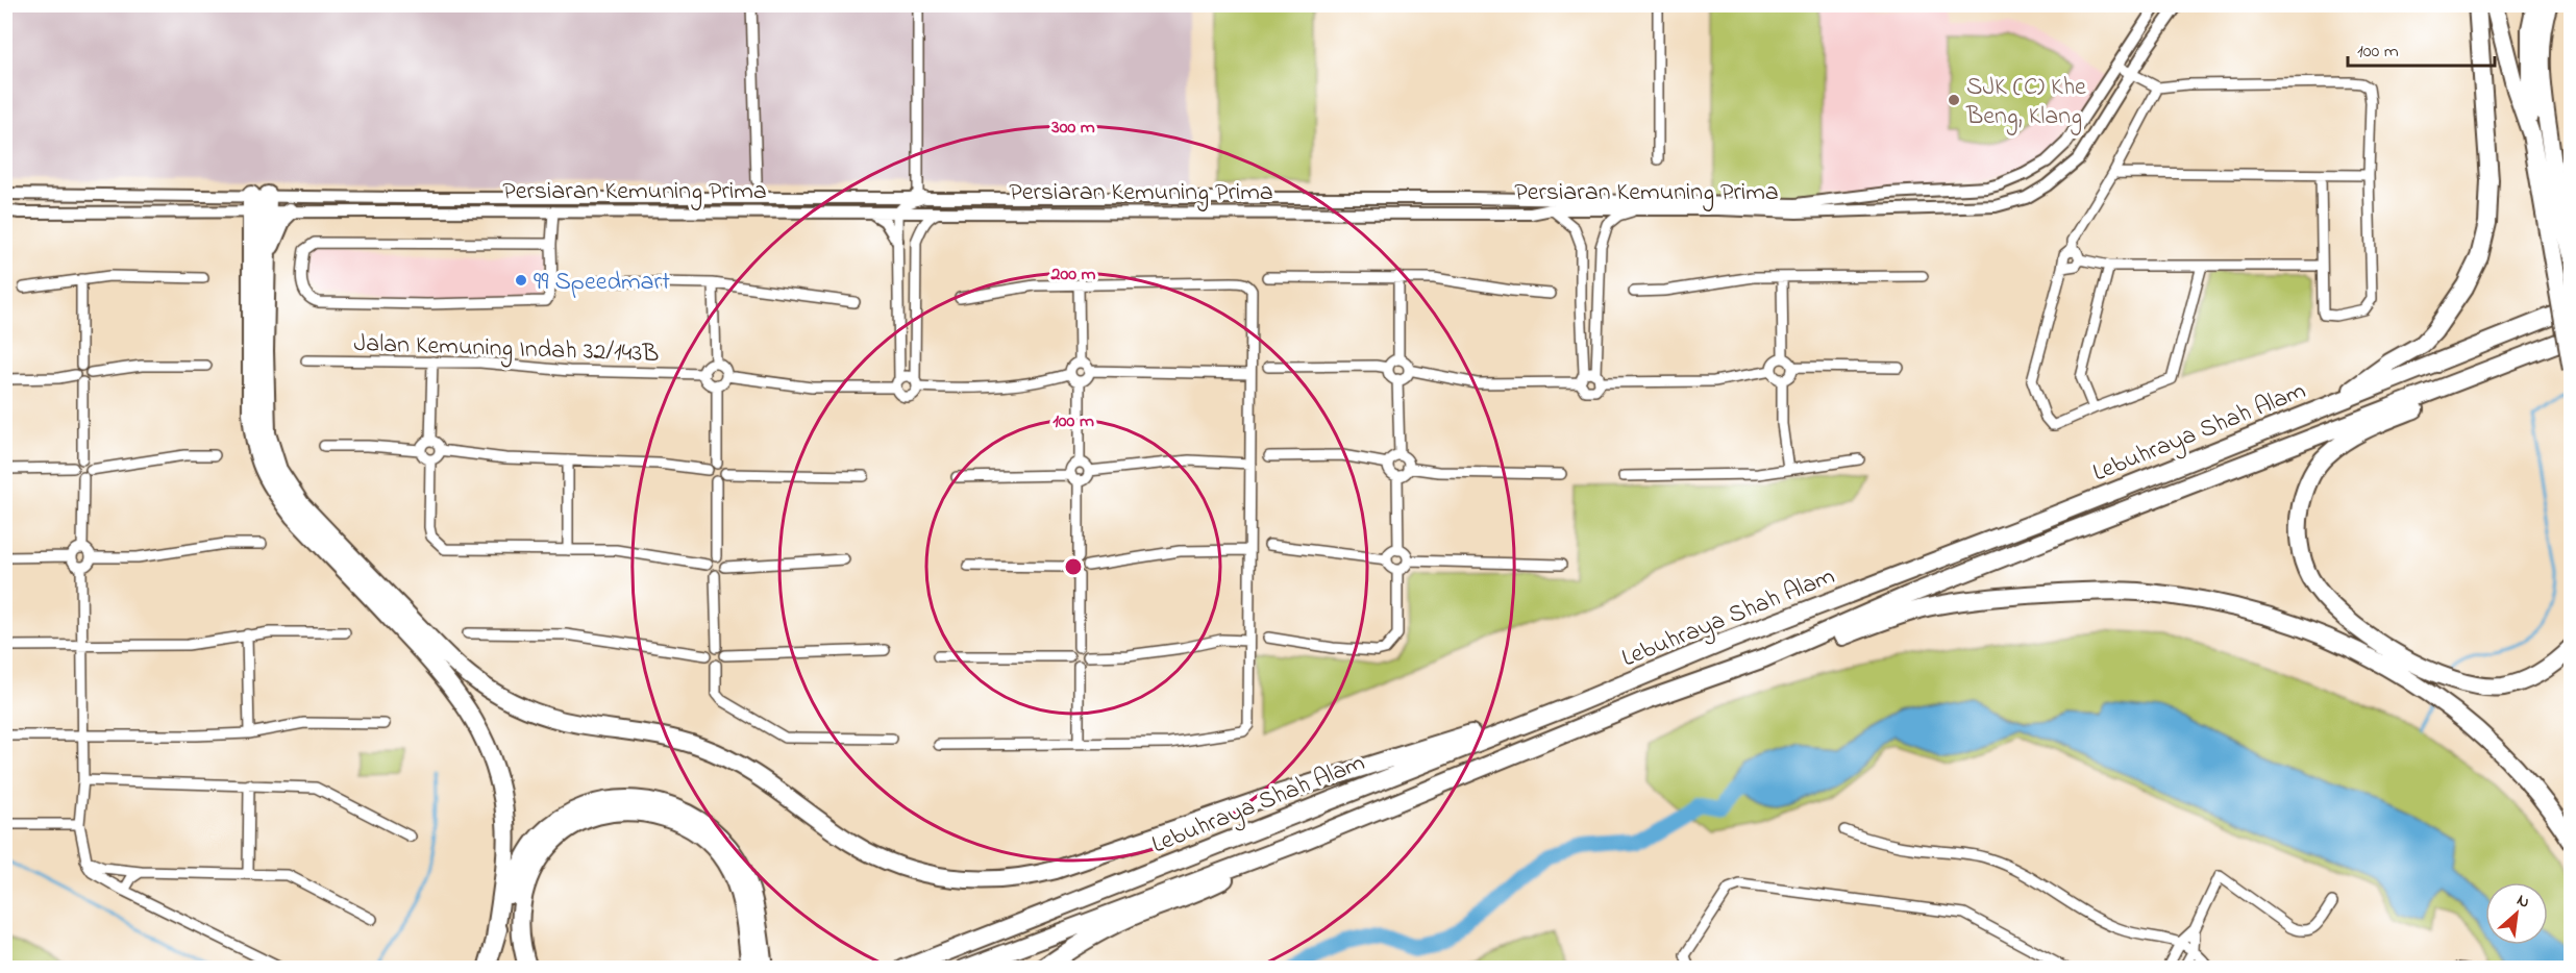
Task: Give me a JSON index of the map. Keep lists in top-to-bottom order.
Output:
{
  "streets": {
    "highway": ["Lebuhraya Shah Alam"],
    "street": ["Persiaran Kemuning Prima", "Jalan Kemuning Indah 32/143B"]
  },
  "places": ["SJK (C) Khe Beng, Klang", "99 Speedmart"],
  "scale_bar": "100 m",
  "north": "top right",
  "rings": ["300 m", "200 m", "100 m"]
}
